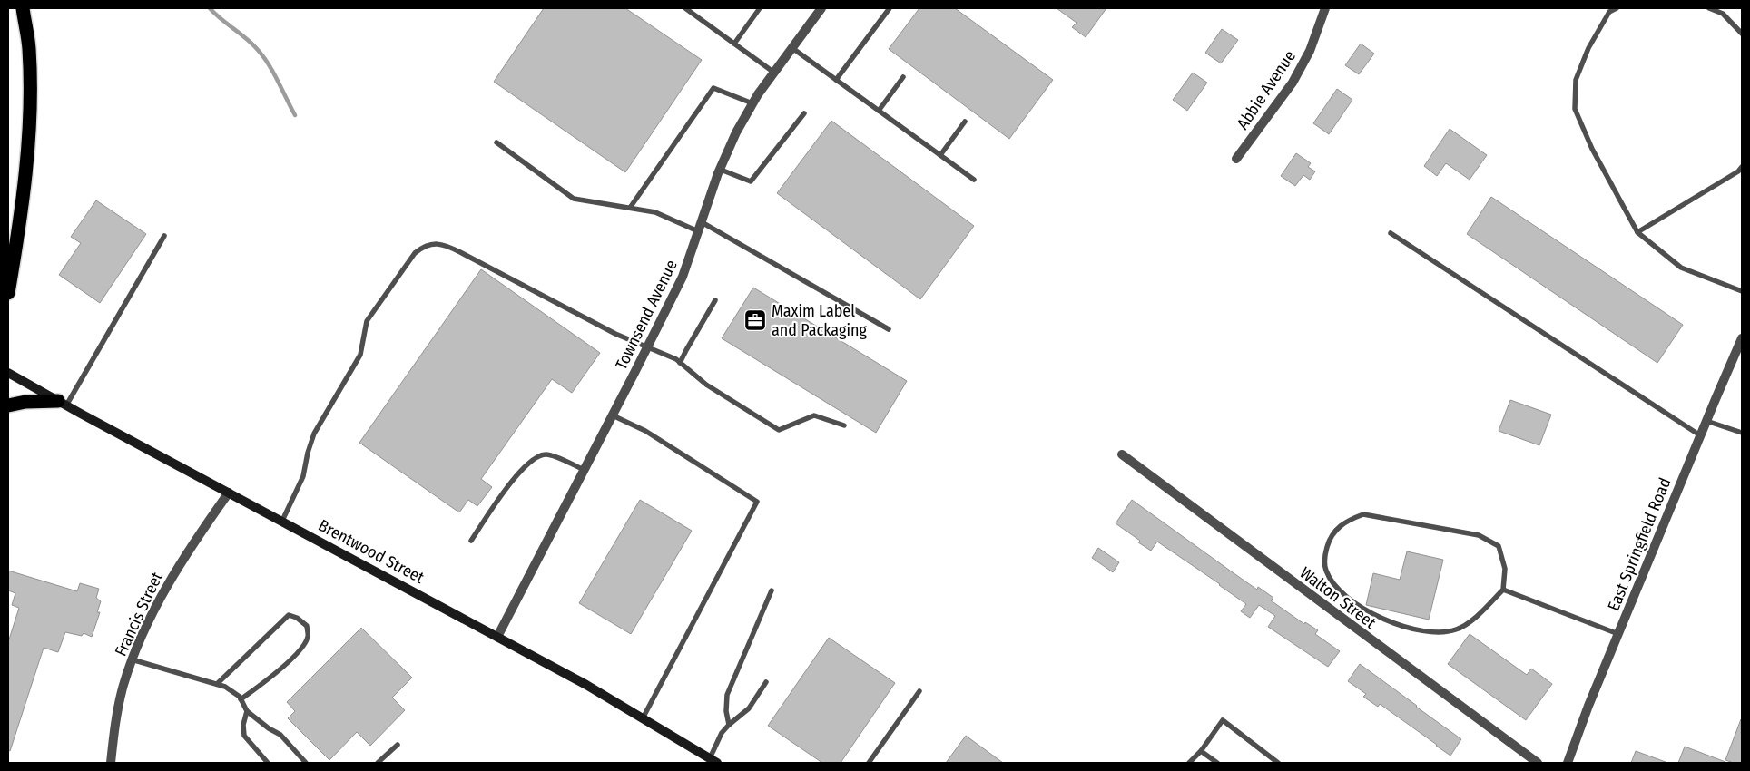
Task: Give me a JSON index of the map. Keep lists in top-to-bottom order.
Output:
{
  "streets": {
    "main road": ["Brentwood Street"],
    "street": [
      "Abbie Avenue",
      "Townsend Avenue",
      "East Springfield Road",
      "Walton Street",
      "Francis Street"
    ]
  },
  "crossings": [
    ["Townsend Avenue", "Brentwood Street"],
    ["Brentwood Street", "Francis Street"]
  ],
  "places": {
    "office": ["Maxim Label and Packaging"]
  }
}
